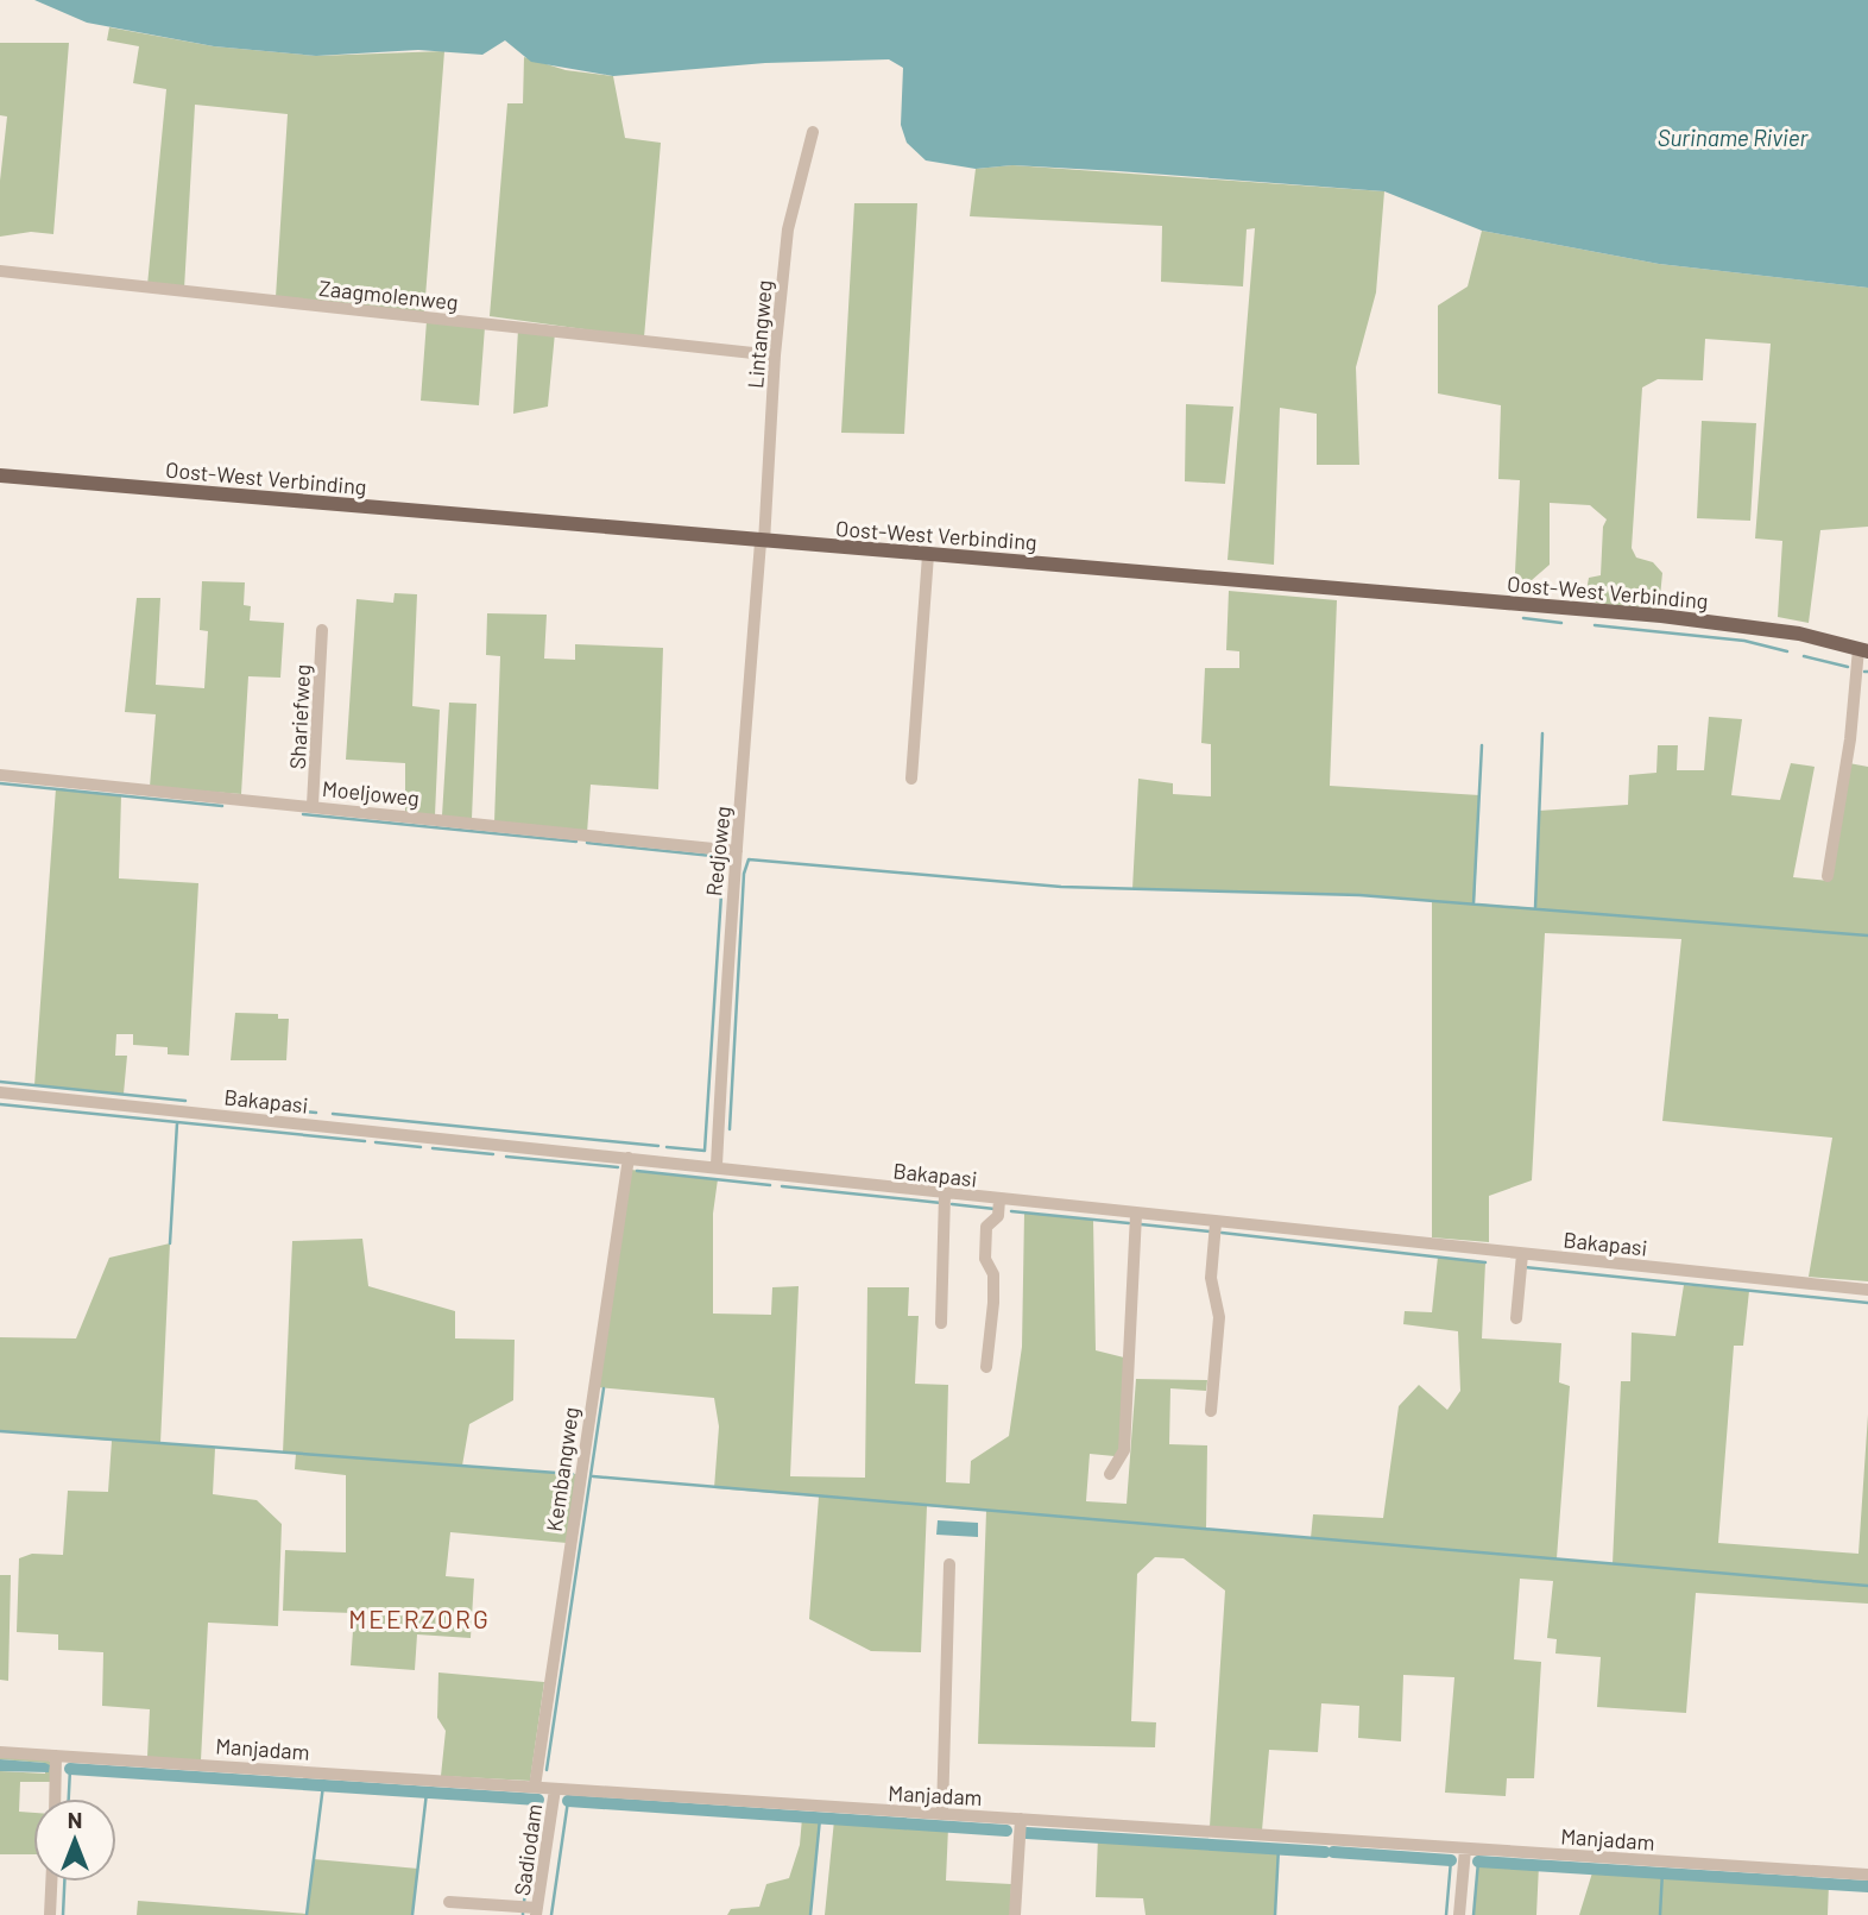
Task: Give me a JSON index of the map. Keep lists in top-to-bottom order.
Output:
{
  "streets": {
    "main road": ["Oost-West Verbinding"],
    "street": [
      "Zaagmolenweg",
      "Lintangweg",
      "Shariefweg",
      "Moeljoweg",
      "Redjoweg",
      "Bakapasi",
      "Kembangweg",
      "Manjadam",
      "Sadiodam"
    ]
  },
  "crossings": [
    ["Zaagmolenweg", "Lintangweg"],
    ["Lintangweg", "Oost-West Verbinding"],
    ["Lintangweg", "Redjoweg"],
    ["Oost-West Verbinding", "Redjoweg"],
    ["Shariefweg", "Moeljoweg"],
    ["Moeljoweg", "Redjoweg"],
    ["Redjoweg", "Bakapasi"],
    ["Bakapasi", "Kembangweg"],
    ["Kembangweg", "Manjadam"],
    ["Manjadam", "Sadiodam"]
  ],
  "districts": ["MEERZORG"],
  "water": ["Suriname Rivier"],
  "north": "top"
}
